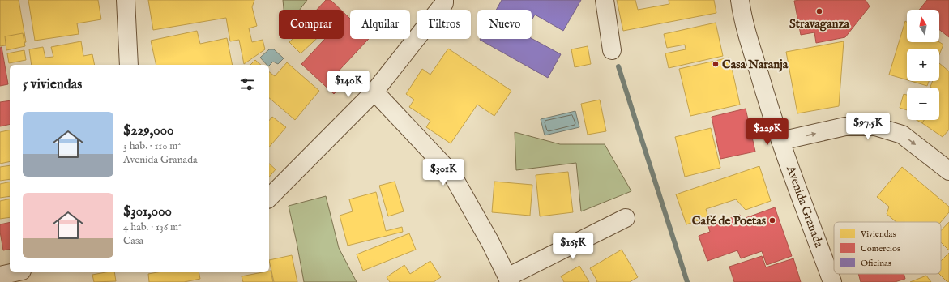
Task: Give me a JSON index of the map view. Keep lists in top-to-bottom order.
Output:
{
  "streets": {
    "street": ["Avenida Granada"]
  },
  "places": ["Stravaganza", "Casa Naranja", "Café de Poetas"],
  "legend": ["Viviendas", "Comercios", "Oficinas"],
  "north": "top",
  "page": {
    "map_buttons": ["+", "−"],
    "chip": [
      "Comprar",
      "Alquilar",
      "Filtros",
      "Nuevo"
    ],
    "heading": "5 viviendas",
    "price": [
      "$140K",
      "$97.5K",
      "$229K",
      "$301K",
      "$165K"
    ],
    "list": [
      {
        "name": "$229,000",
        "note": "3 hab. · 110 m² · Avenida Granada"
      },
      {
        "name": "$301,000",
        "note": "4 hab. · 136 m² · Casa"
      }
    ]
  }
}
